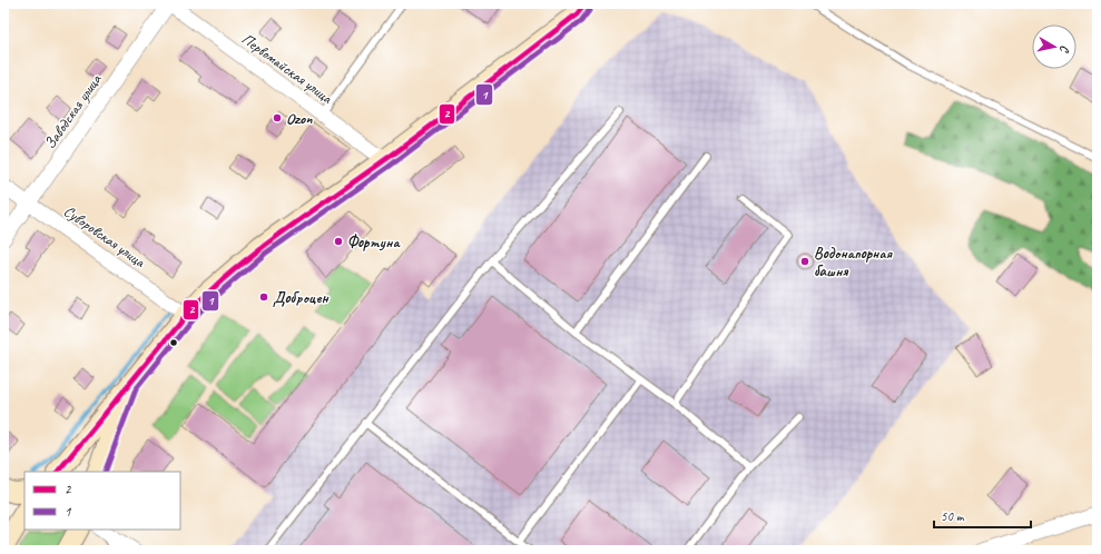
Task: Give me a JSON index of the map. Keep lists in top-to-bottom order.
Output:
{
  "streets": {
    "street": ["Первомайская улица", "Заводская улица", "Суворовская улица"]
  },
  "crossings": [
    ["Первомайская улица", "Заводская улица"],
    ["Заводская улица", "Суворовская улица"]
  ],
  "places": [
    "Ozon",
    "Фортуна",
    "Водонапорная башня",
    "Доброцен"
  ],
  "lines": ["transit line 2", "transit line 1"],
  "legend": ["2", "1"],
  "scale_bar": "50 m",
  "north": "right"
}
